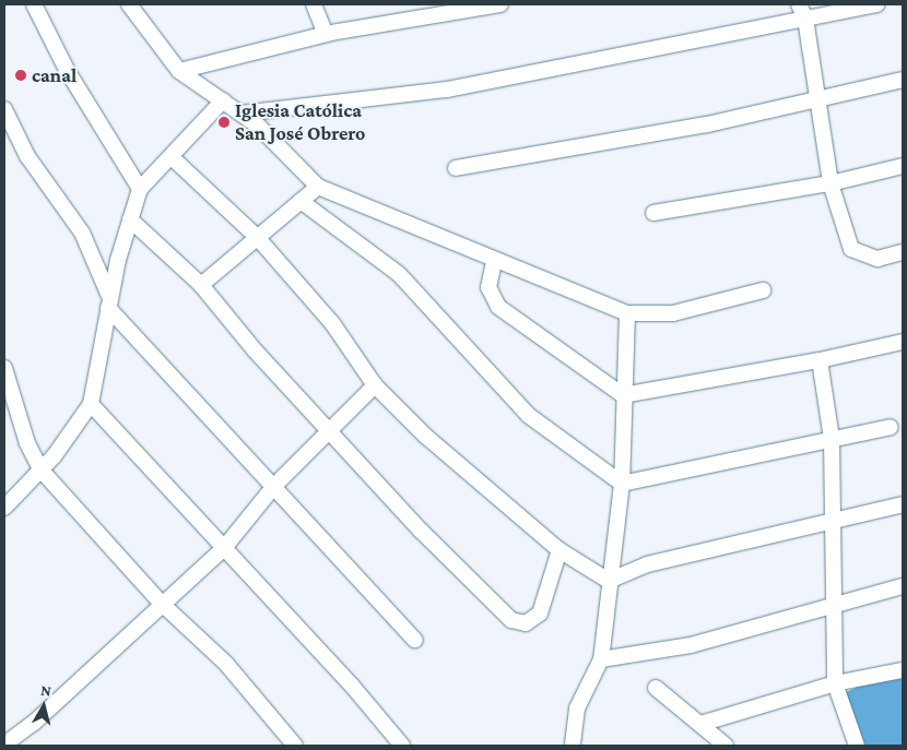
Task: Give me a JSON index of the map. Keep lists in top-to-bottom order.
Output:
{
  "places": ["canal", "Iglesia Católica San José Obrero"],
  "north": "top"
}
